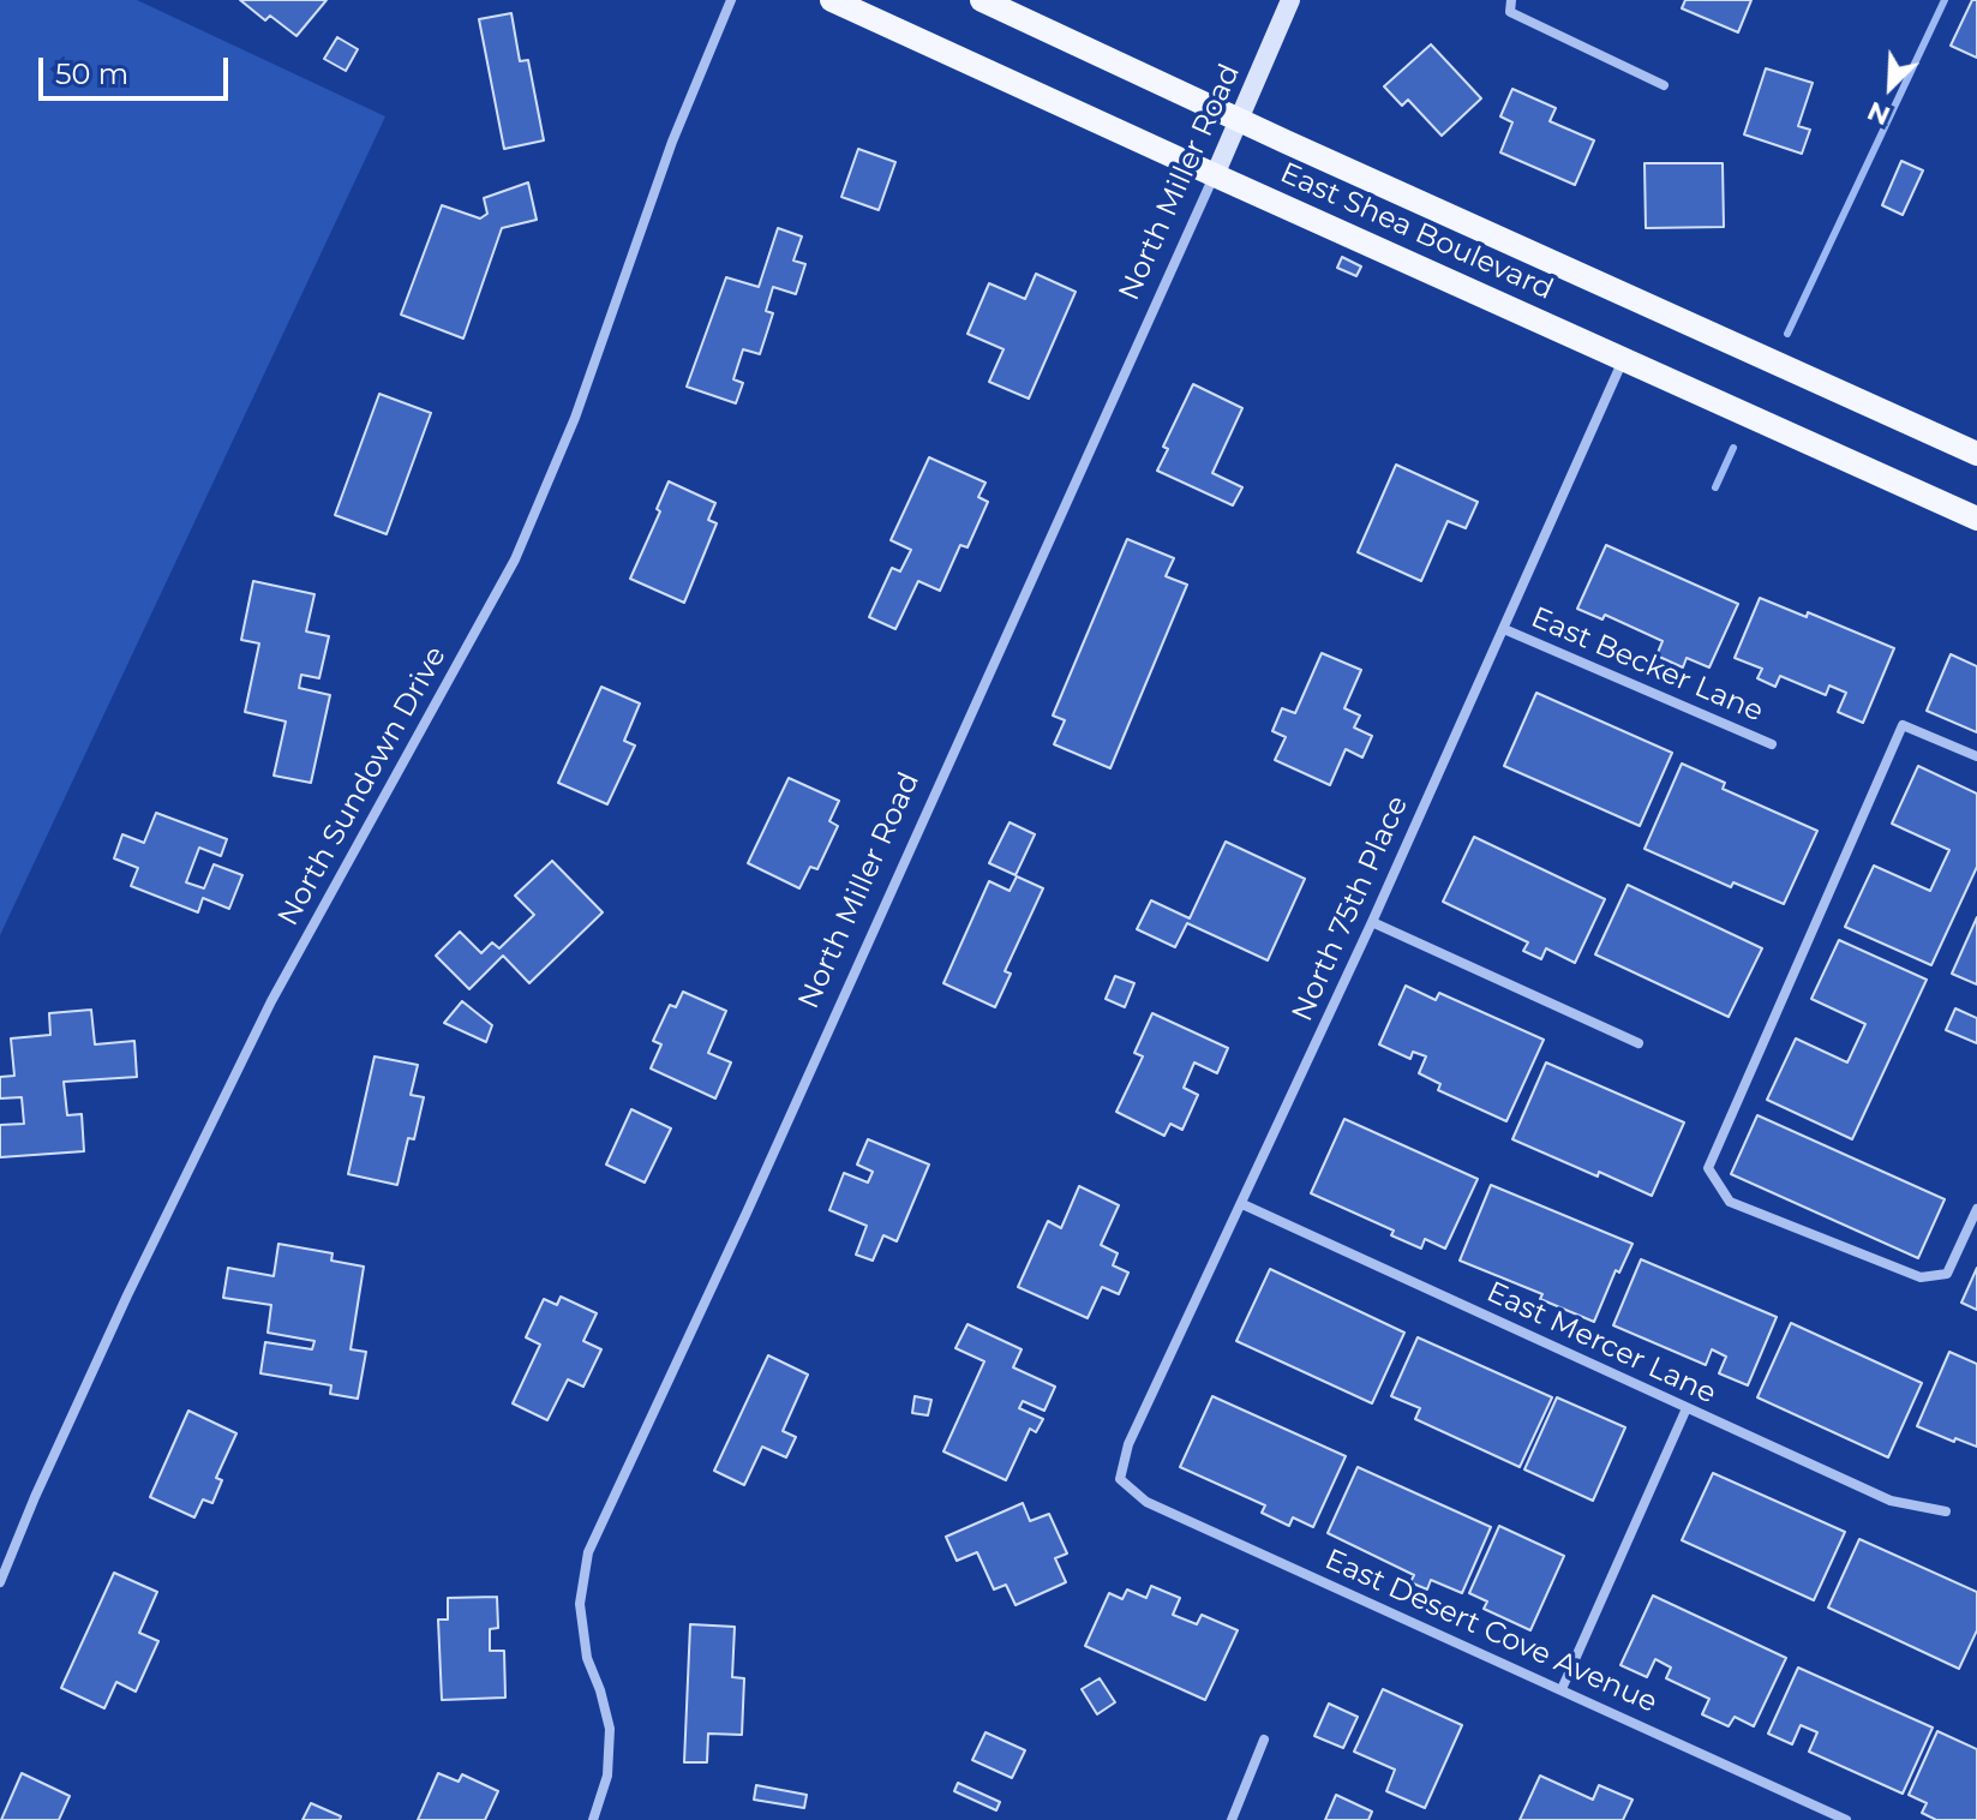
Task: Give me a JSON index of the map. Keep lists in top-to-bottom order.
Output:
{
  "streets": {
    "main road": ["East Shea Boulevard"],
    "street": [
      "North Miller Road",
      "East Becker Lane",
      "North Sundown Drive",
      "North 75th Place",
      "East Mercer Lane",
      "East Desert Cove Avenue"
    ]
  },
  "crossings": [
    ["North Miller Road", "East Shea Boulevard"],
    ["East Shea Boulevard", "North 75th Place"],
    ["East Becker Lane", "North 75th Place"],
    ["North 75th Place", "East Mercer Lane"],
    ["North 75th Place", "East Desert Cove Avenue"]
  ],
  "scale_bar": "50 m",
  "north": "bottom left"
}
